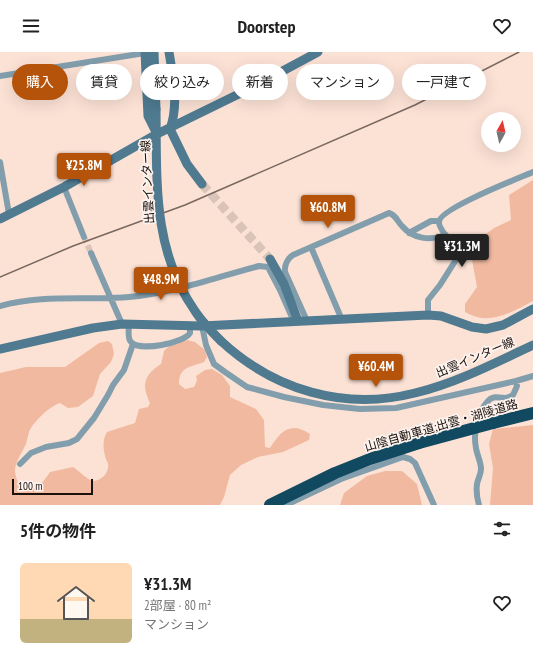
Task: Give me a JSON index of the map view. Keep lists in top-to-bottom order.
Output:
{
  "streets": {
    "highway": ["山陰自動車道;出雲・湖陵道路"],
    "main road": ["出雲インター線"]
  },
  "scale_bar": "100 m",
  "north": "top",
  "page": {
    "header": "Doorstep",
    "chip": [
      "購入",
      "賃貸",
      "絞り込み",
      "新着",
      "マンション",
      "一戸建て"
    ],
    "price": [
      "¥25.8M",
      "¥60.8M",
      "¥31.3M",
      "¥48.9M",
      "¥60.4M"
    ],
    "scale": "100 m",
    "heading": "5件の物件",
    "list": [
      {
        "name": "¥31.3M",
        "note": "2部屋 · 80 m² · マンション"
      }
    ]
  }
}
